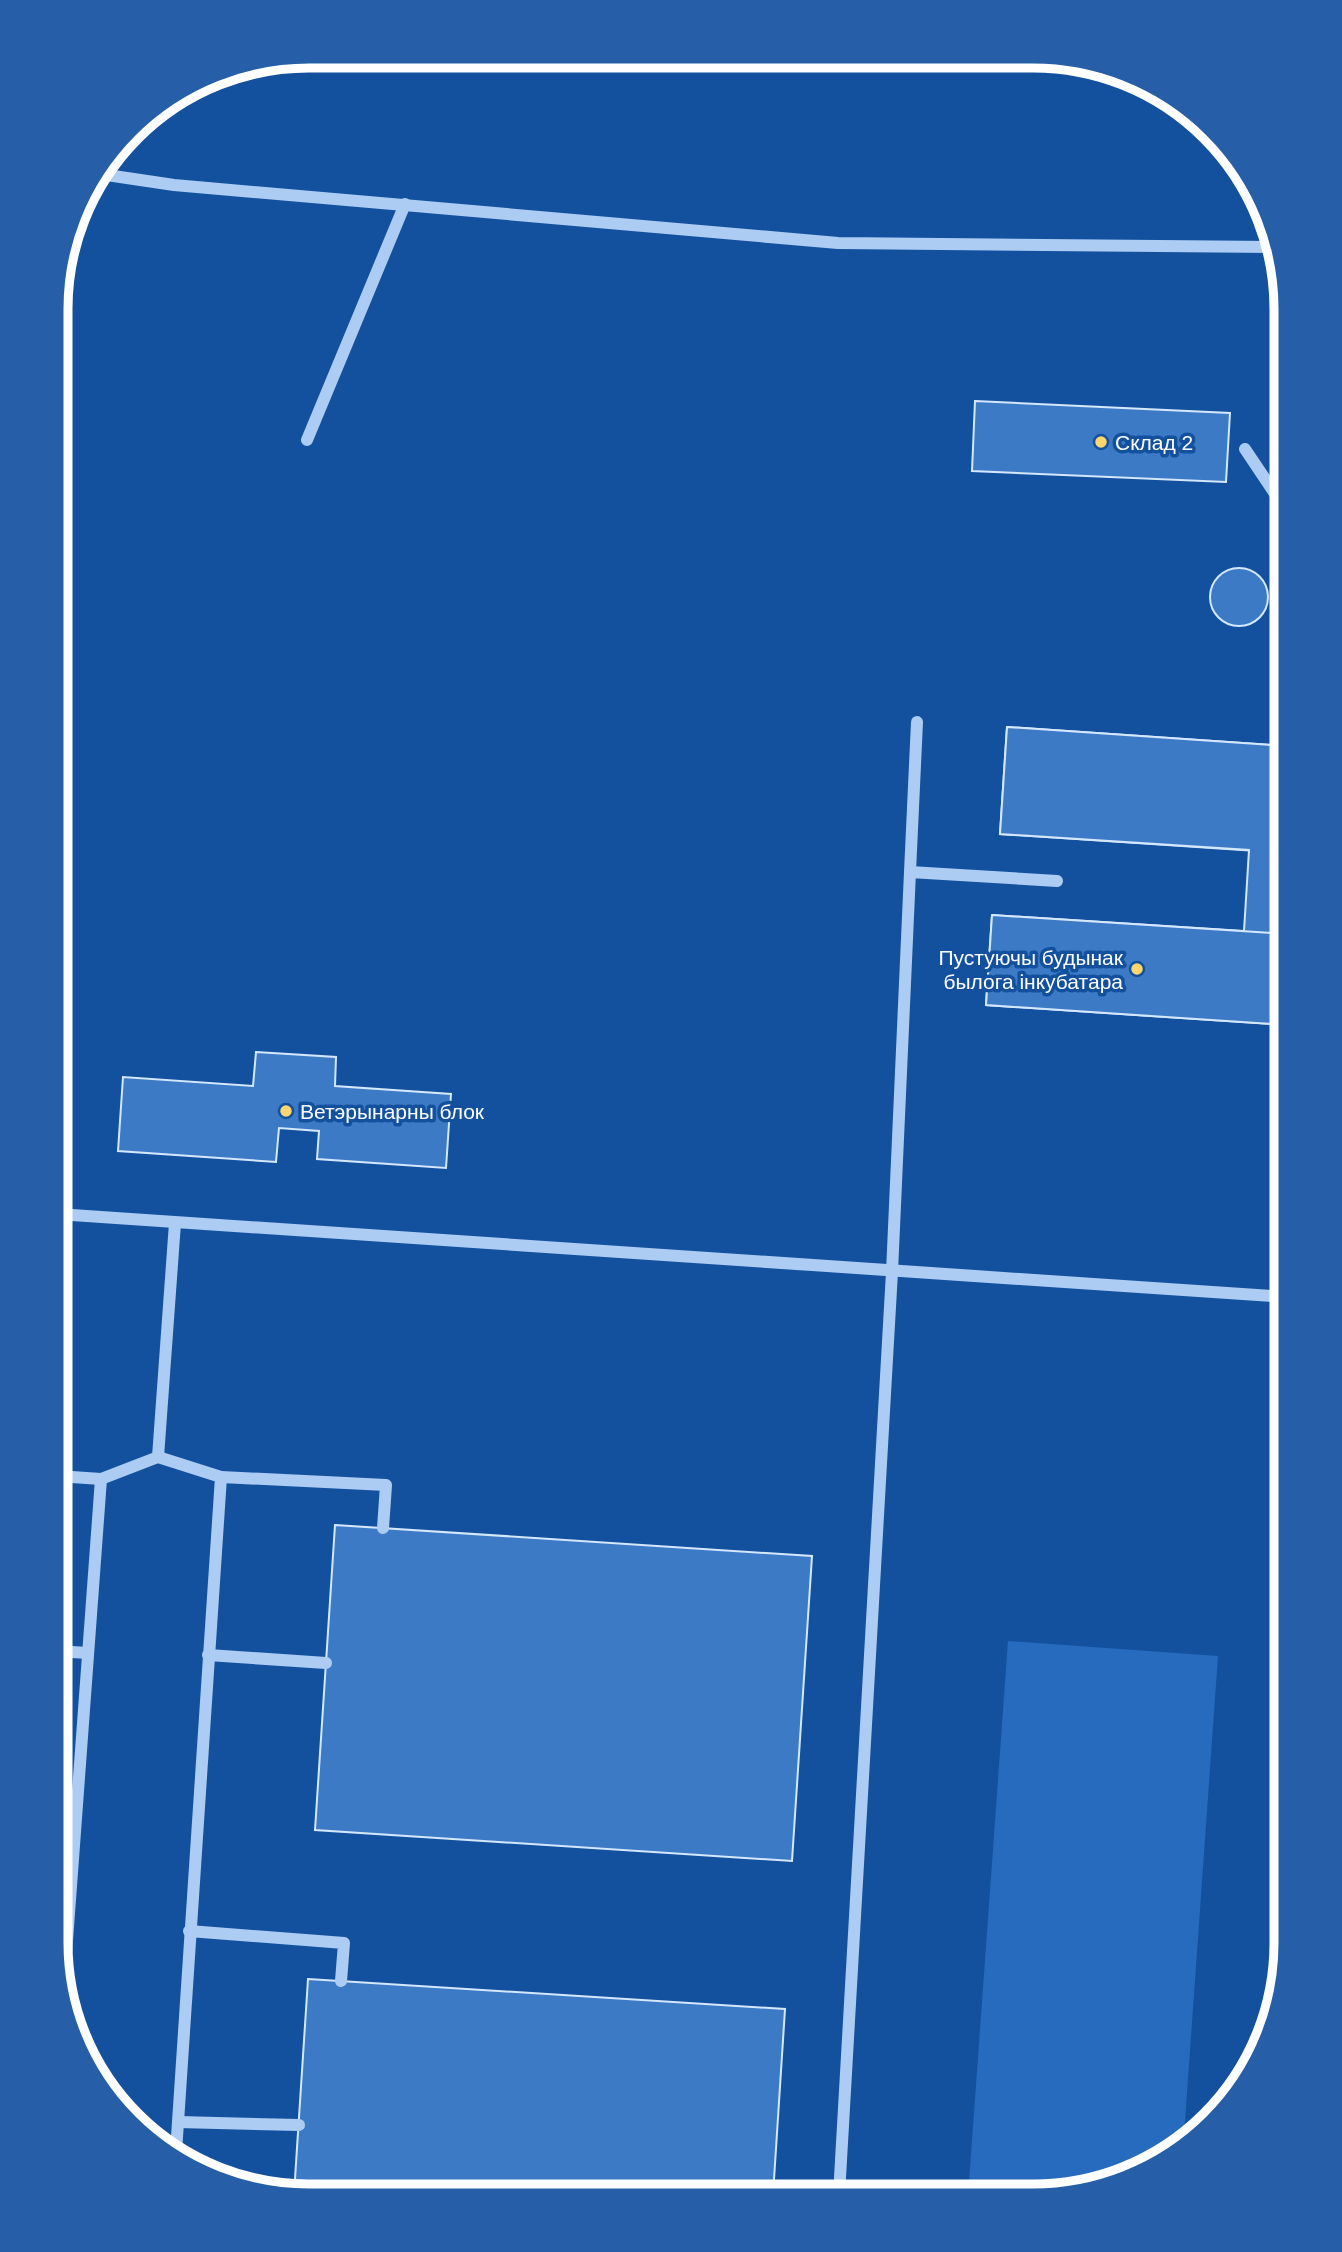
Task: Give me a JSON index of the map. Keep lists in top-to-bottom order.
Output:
{
  "places": ["Склад 2", "Пустуючы будынак былога інкубатара", "Ветэрынарны блок"]
}
